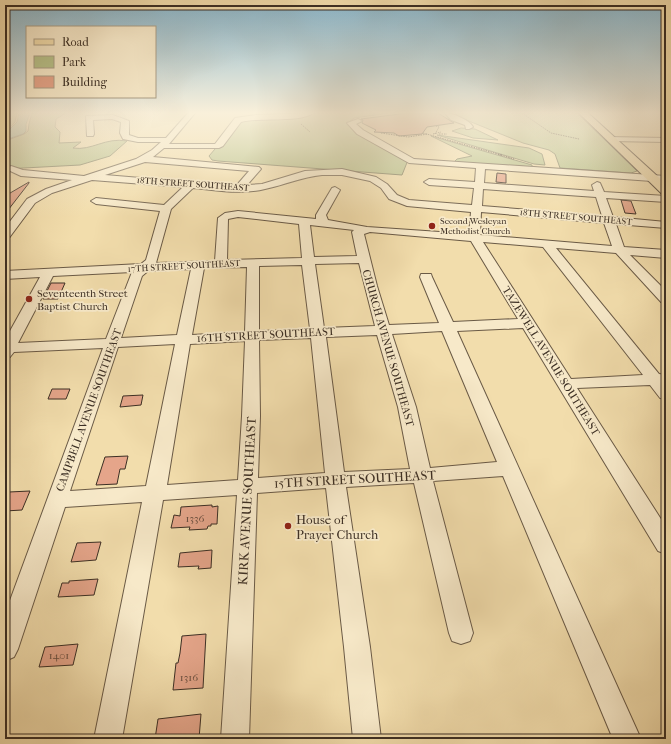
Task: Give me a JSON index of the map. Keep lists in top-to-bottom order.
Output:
{
  "streets": {
    "street": [
      "18TH STREET SOUTHEAST",
      "17TH STREET SOUTHEAST",
      "16TH STREET SOUTHEAST",
      "CHURCH AVENUE SOUTHEAST",
      "TAZEWELL AVENUE SOUTHEAST",
      "CAMPBELL AVENUE SOUTHEAST",
      "15TH STREET SOUTHEAST",
      "KIRK AVENUE SOUTHEAST"
    ]
  },
  "crossings": [
    ["17TH STREET SOUTHEAST", "CHURCH AVENUE SOUTHEAST"],
    ["17TH STREET SOUTHEAST", "CAMPBELL AVENUE SOUTHEAST"],
    ["17TH STREET SOUTHEAST", "KIRK AVENUE SOUTHEAST"],
    ["16TH STREET SOUTHEAST", "CHURCH AVENUE SOUTHEAST"],
    ["16TH STREET SOUTHEAST", "TAZEWELL AVENUE SOUTHEAST"],
    ["16TH STREET SOUTHEAST", "CAMPBELL AVENUE SOUTHEAST"],
    ["16TH STREET SOUTHEAST", "KIRK AVENUE SOUTHEAST"],
    ["CHURCH AVENUE SOUTHEAST", "15TH STREET SOUTHEAST"],
    ["CAMPBELL AVENUE SOUTHEAST", "15TH STREET SOUTHEAST"],
    ["15TH STREET SOUTHEAST", "KIRK AVENUE SOUTHEAST"]
  ],
  "places": ["Second Wesleyan Methodist Church", "Seventeenth Street Baptist Church", "House of Prayer Church"],
  "house_numbers": ["1336", "1401", "1316"],
  "legend": ["Road", "Park", "Building"]
}
